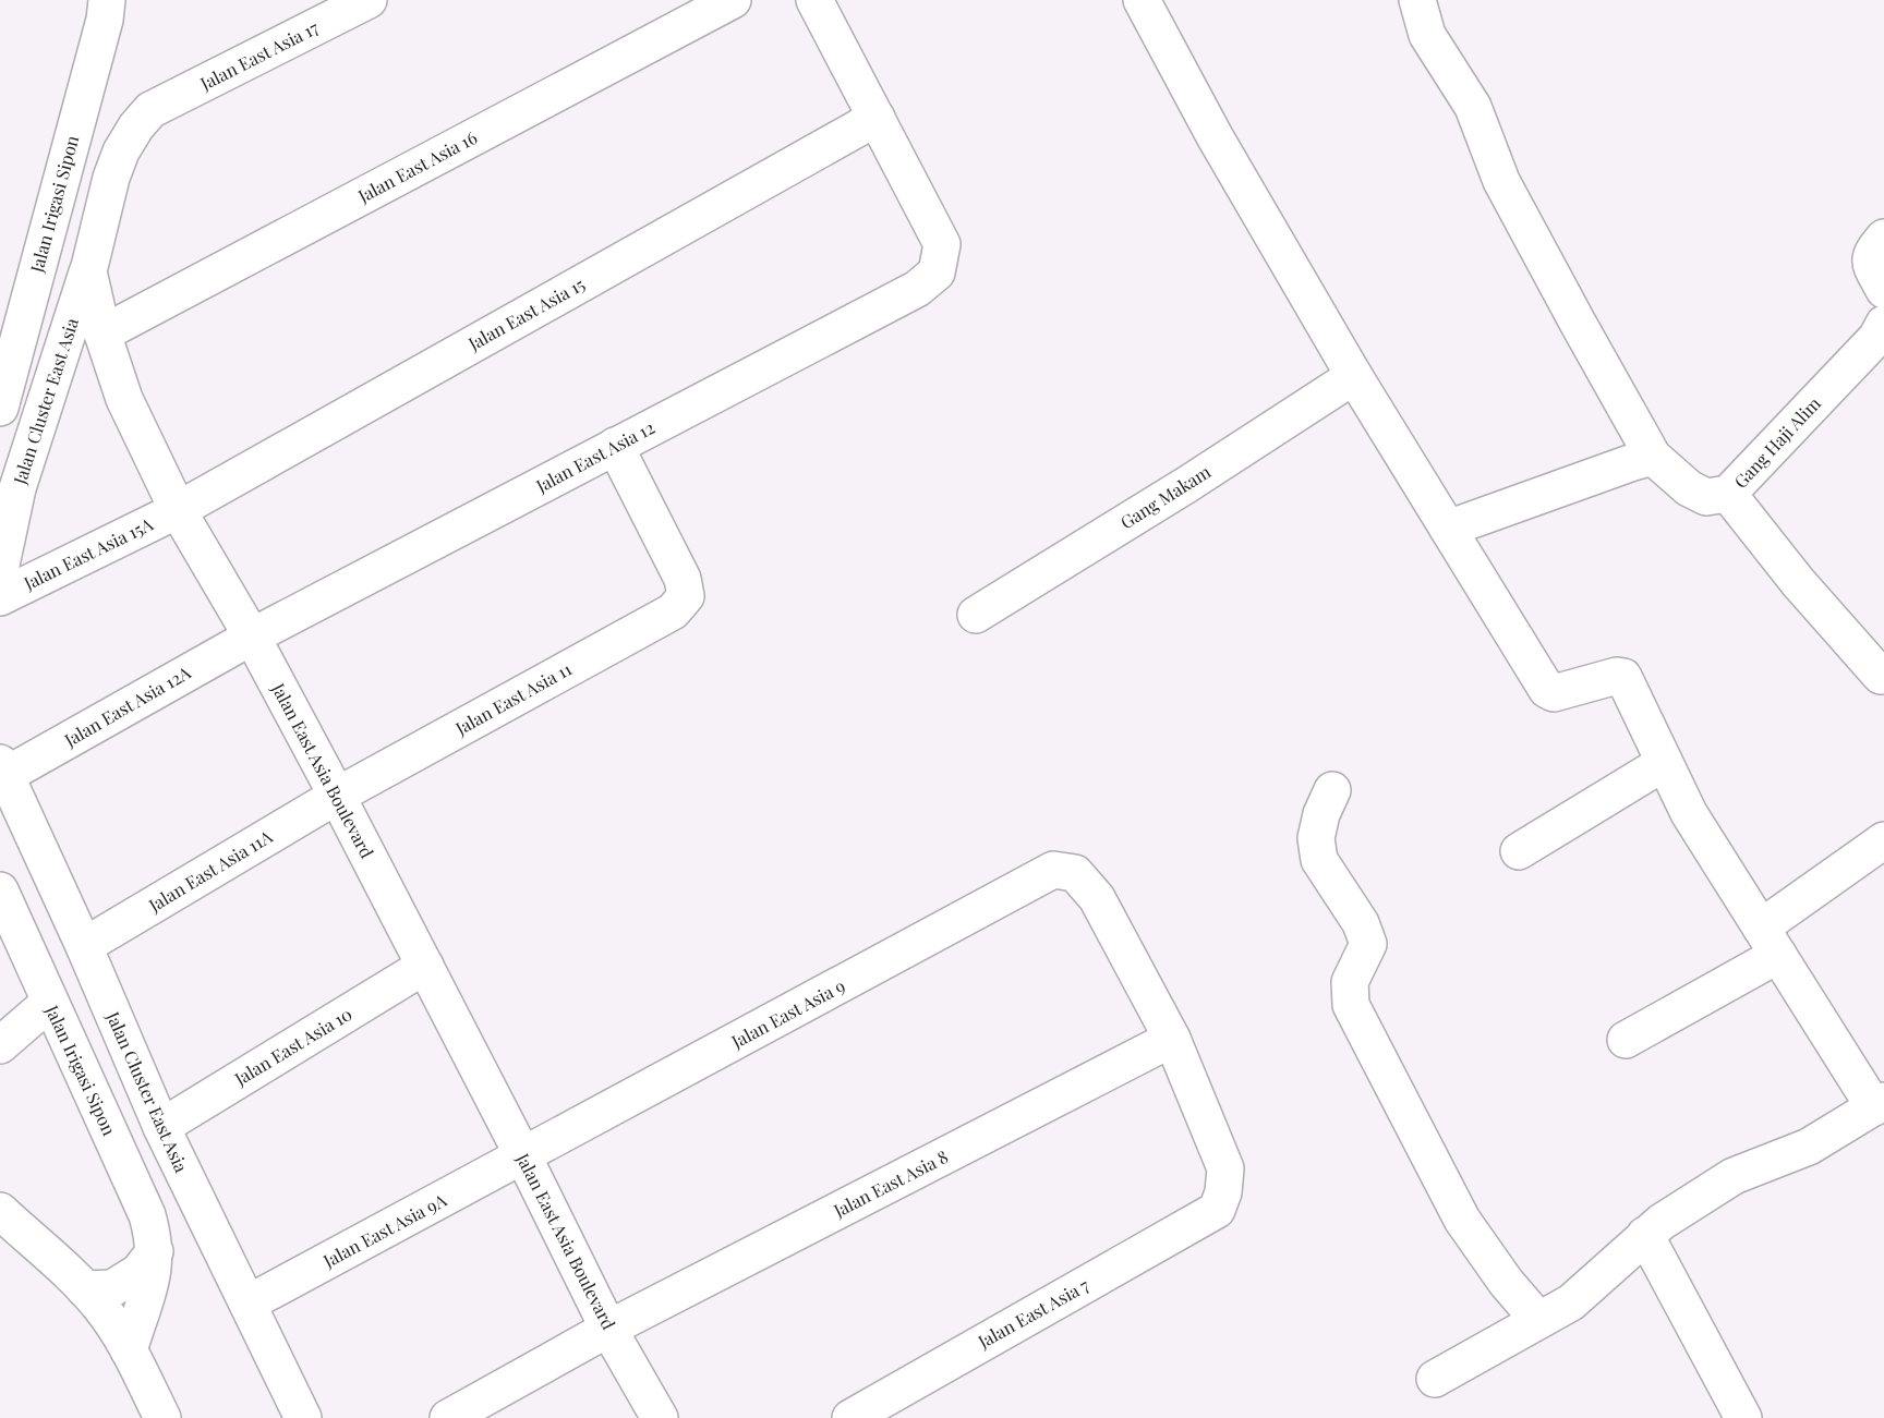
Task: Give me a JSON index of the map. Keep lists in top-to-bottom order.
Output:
{
  "streets": {
    "street": [
      "Jalan East Asia 17",
      "Jalan East Asia 16",
      "Jalan Irigasi Sipon",
      "Jalan East Asia 15",
      "Jalan Cluster East Asia",
      "Gang Haji Alim",
      "Jalan East Asia 12",
      "Gang Makam",
      "Jalan East Asia 15A",
      "Jalan East Asia 11",
      "Jalan East Asia 12A",
      "Jalan East Asia Boulevard",
      "Jalan East Asia 11A",
      "Jalan East Asia 9",
      "Jalan East Asia 10",
      "Jalan East Asia 8",
      "Jalan East Asia 9A",
      "Jalan East Asia 7"
    ]
  },
  "crossings": [
    ["Jalan East Asia 17", "Jalan East Asia Boulevard"],
    ["Jalan East Asia 16", "Jalan East Asia Boulevard"],
    ["Jalan East Asia 15", "Jalan East Asia 12"],
    ["Jalan East Asia 15", "Jalan East Asia 15A"],
    ["Jalan East Asia 15", "Jalan East Asia Boulevard"],
    ["Jalan Cluster East Asia", "Jalan East Asia 12A"],
    ["Jalan Cluster East Asia", "Jalan East Asia Boulevard"],
    ["Jalan Cluster East Asia", "Jalan East Asia 11A"],
    ["Jalan Cluster East Asia", "Jalan East Asia 10"],
    ["Jalan Cluster East Asia", "Jalan East Asia 9A"],
    ["Jalan East Asia 12", "Jalan East Asia 11"],
    ["Jalan East Asia 12", "Jalan East Asia 12A"],
    ["Jalan East Asia 12", "Jalan East Asia Boulevard"],
    ["Jalan East Asia 15A", "Jalan East Asia Boulevard"],
    ["Jalan East Asia 11", "Jalan East Asia Boulevard"],
    ["Jalan East Asia 11", "Jalan East Asia 11A"],
    ["Jalan East Asia 12A", "Jalan East Asia Boulevard"],
    ["Jalan East Asia Boulevard", "Jalan East Asia 11A"],
    ["Jalan East Asia Boulevard", "Jalan East Asia 9"],
    ["Jalan East Asia Boulevard", "Jalan East Asia 10"],
    ["Jalan East Asia Boulevard", "Jalan East Asia 8"],
    ["Jalan East Asia Boulevard", "Jalan East Asia 9A"],
    ["Jalan East Asia 9", "Jalan East Asia 8"],
    ["Jalan East Asia 9", "Jalan East Asia 9A"],
    ["Jalan East Asia 9", "Jalan East Asia 7"],
    ["Jalan East Asia 8", "Jalan East Asia 7"]
  ]
}
